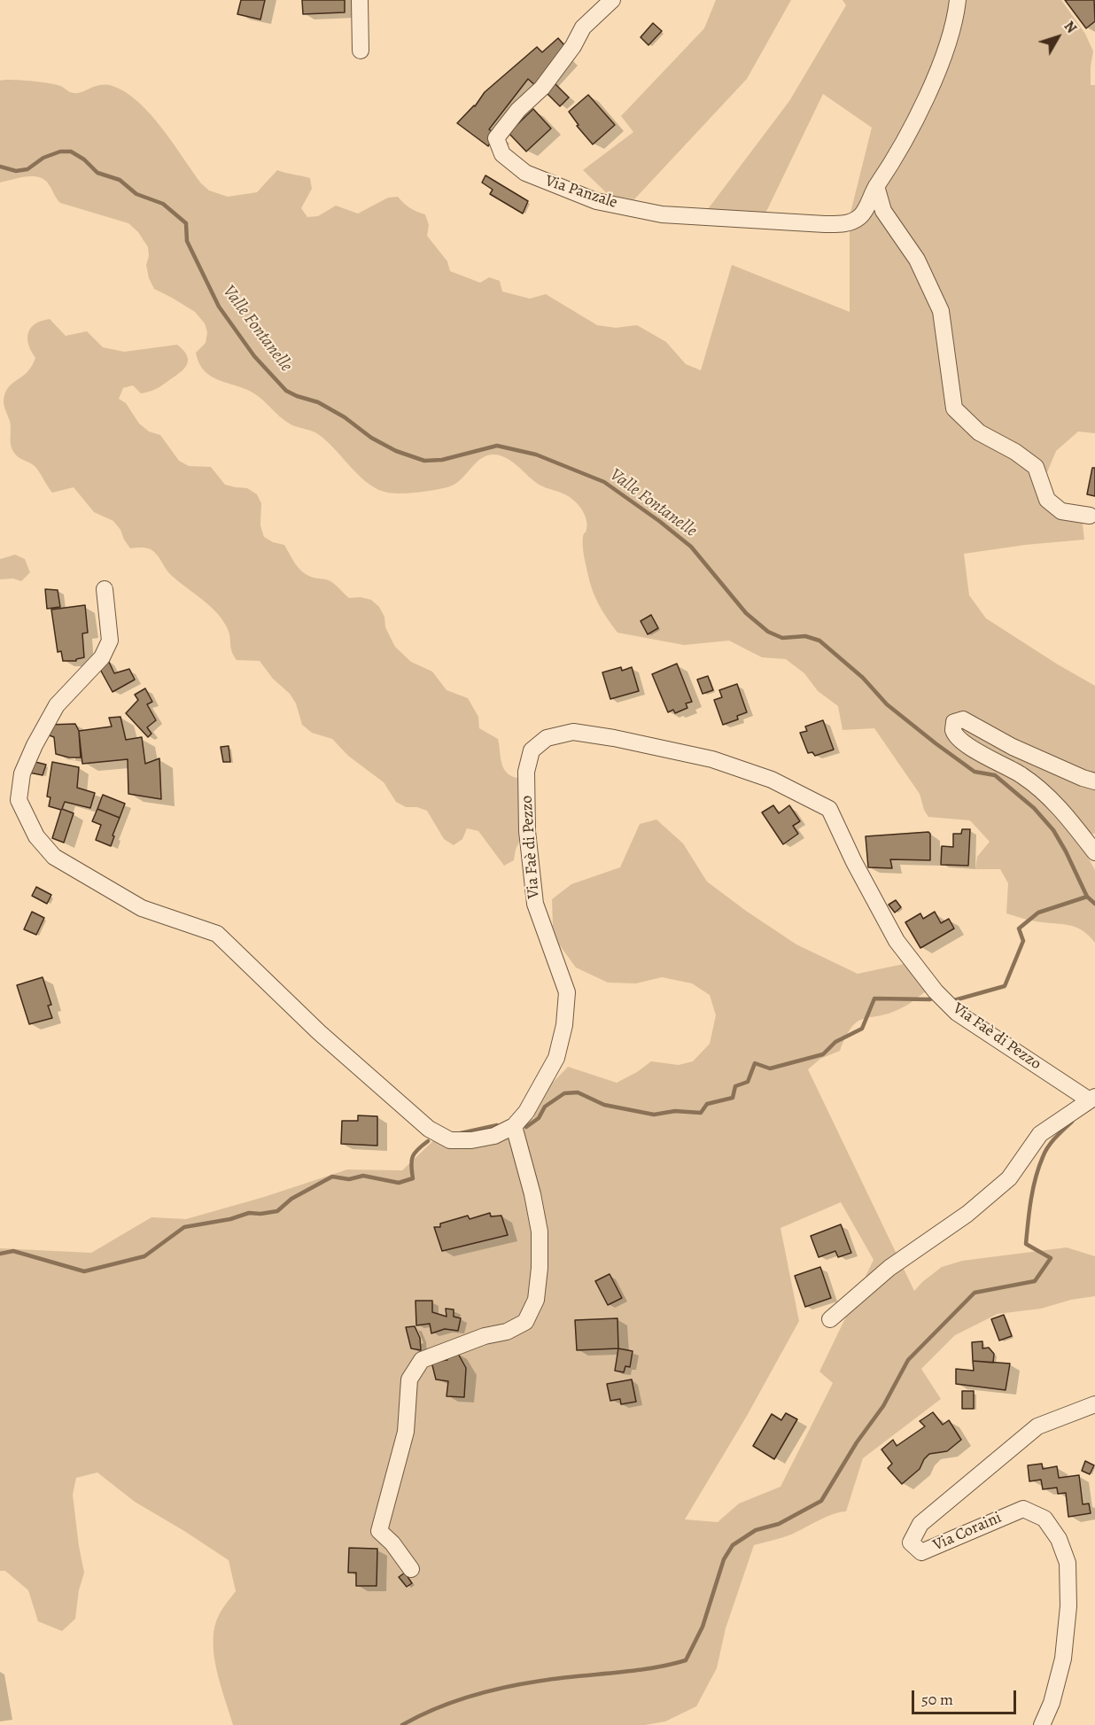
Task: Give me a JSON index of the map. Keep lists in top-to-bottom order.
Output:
{
  "streets": {
    "street": ["Via Panzale", "Via Faè di Pezzo", "Via Coraini"]
  },
  "water": ["Valle Fontanelle"],
  "scale_bar": "50 m",
  "north": "top right"
}
